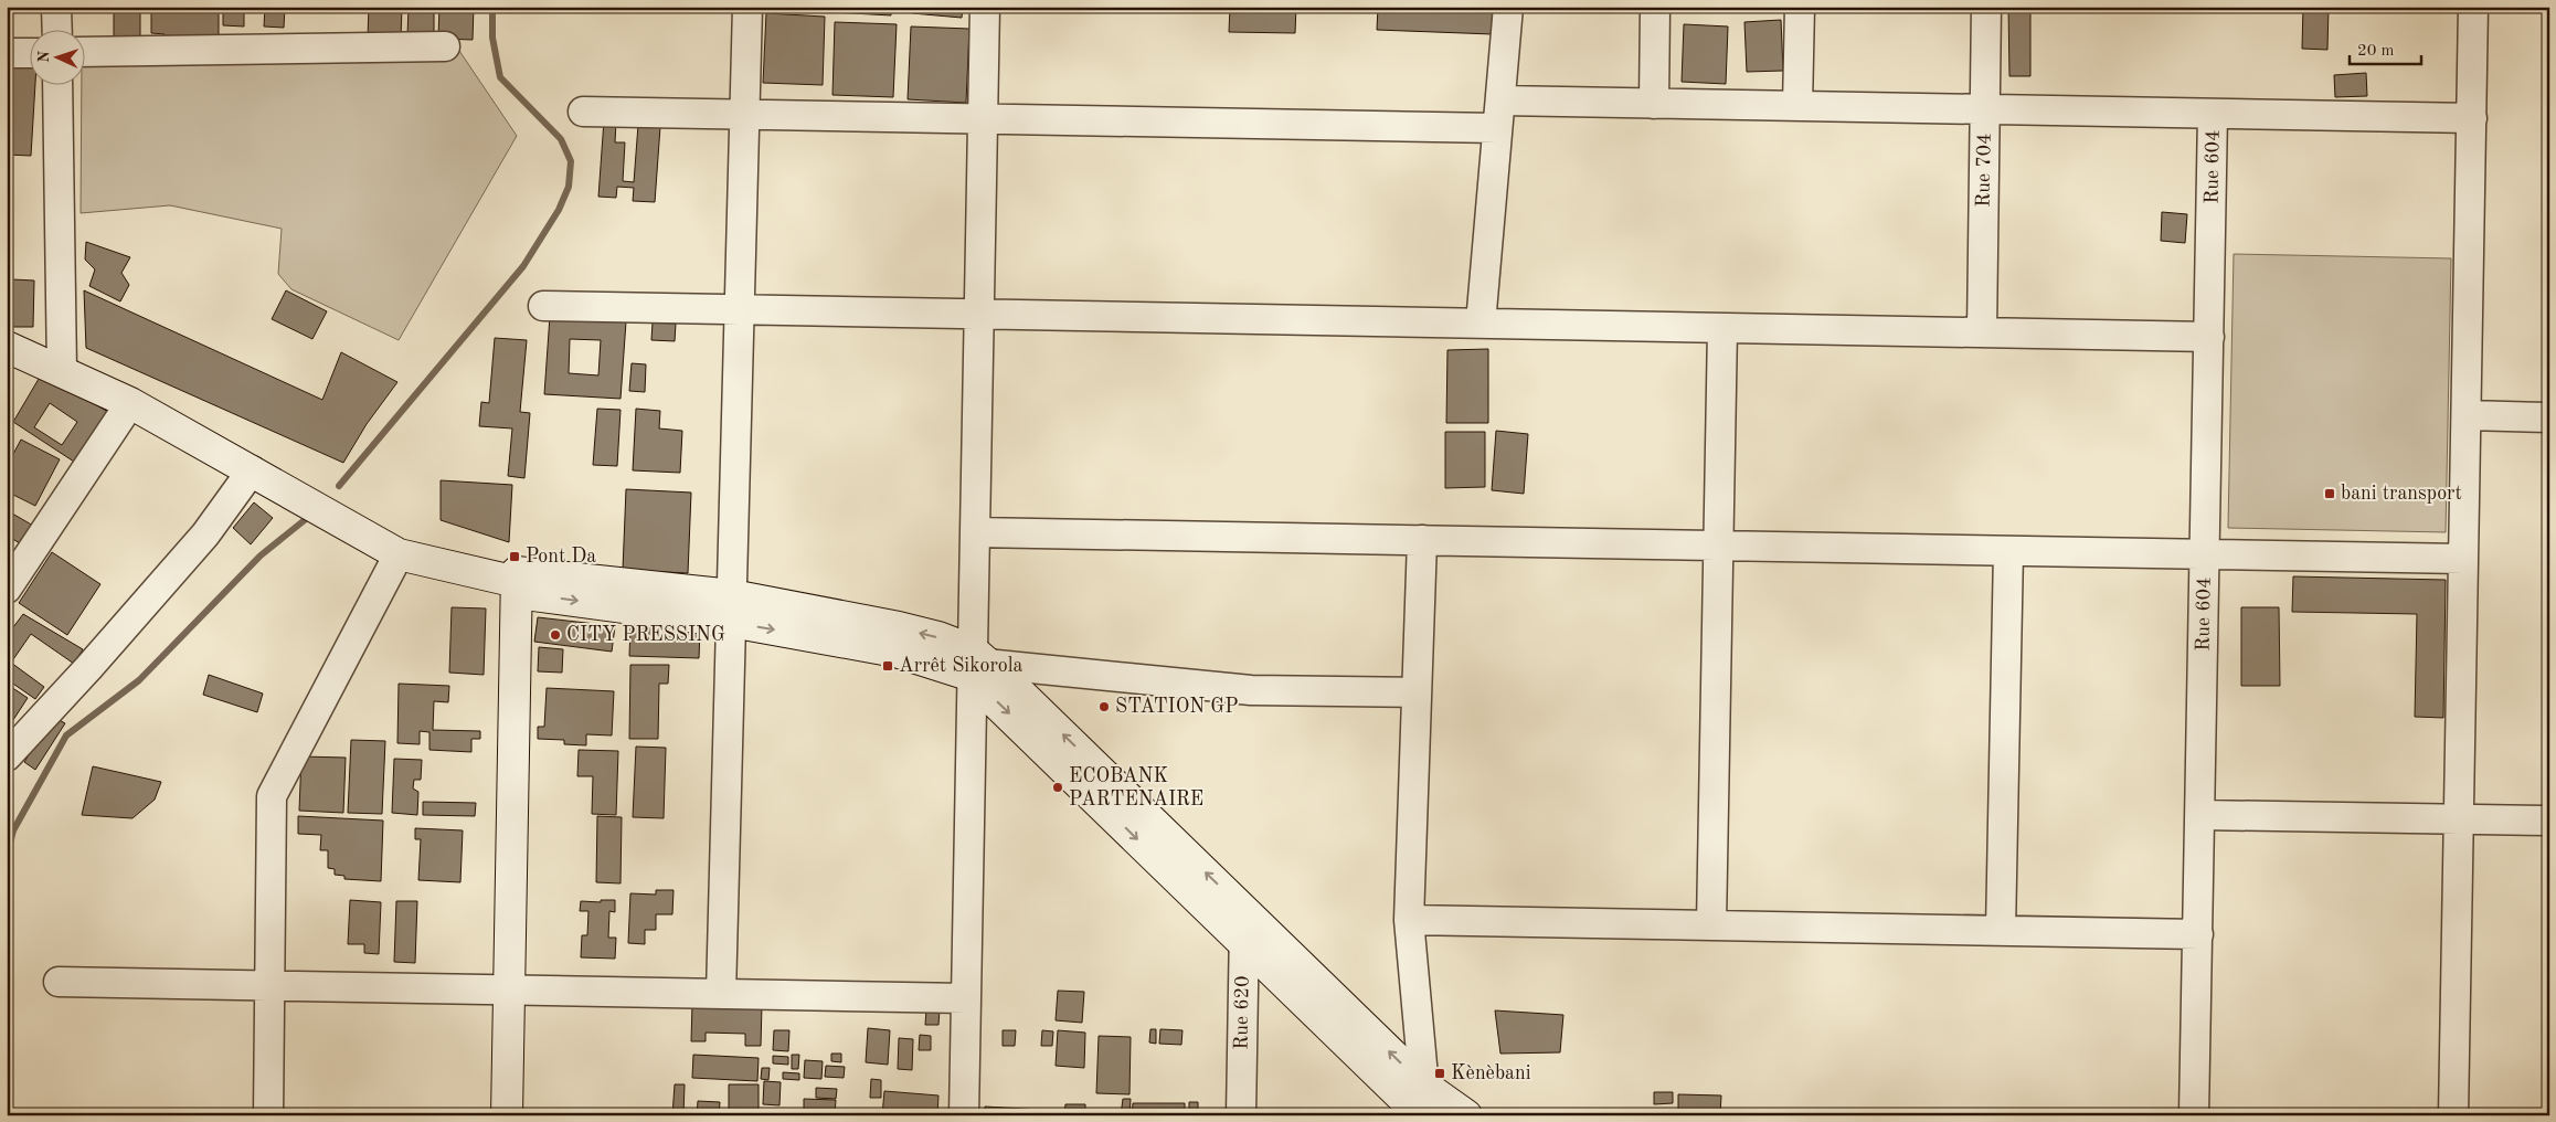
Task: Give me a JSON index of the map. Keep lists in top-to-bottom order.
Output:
{
  "streets": {
    "street": ["Rue 604", "Rue 704", "Rue 620"]
  },
  "places": {
    "transit": [
      "bani transport",
      "Pont Da",
      "Arrêt Sikorola",
      "Kènèbani"
    ],
    "other": ["CITY PRESSING", "STATION GP", "ECOBANK PARTENAIRE"]
  },
  "scale_bar": "20 m",
  "north": "left"
}
